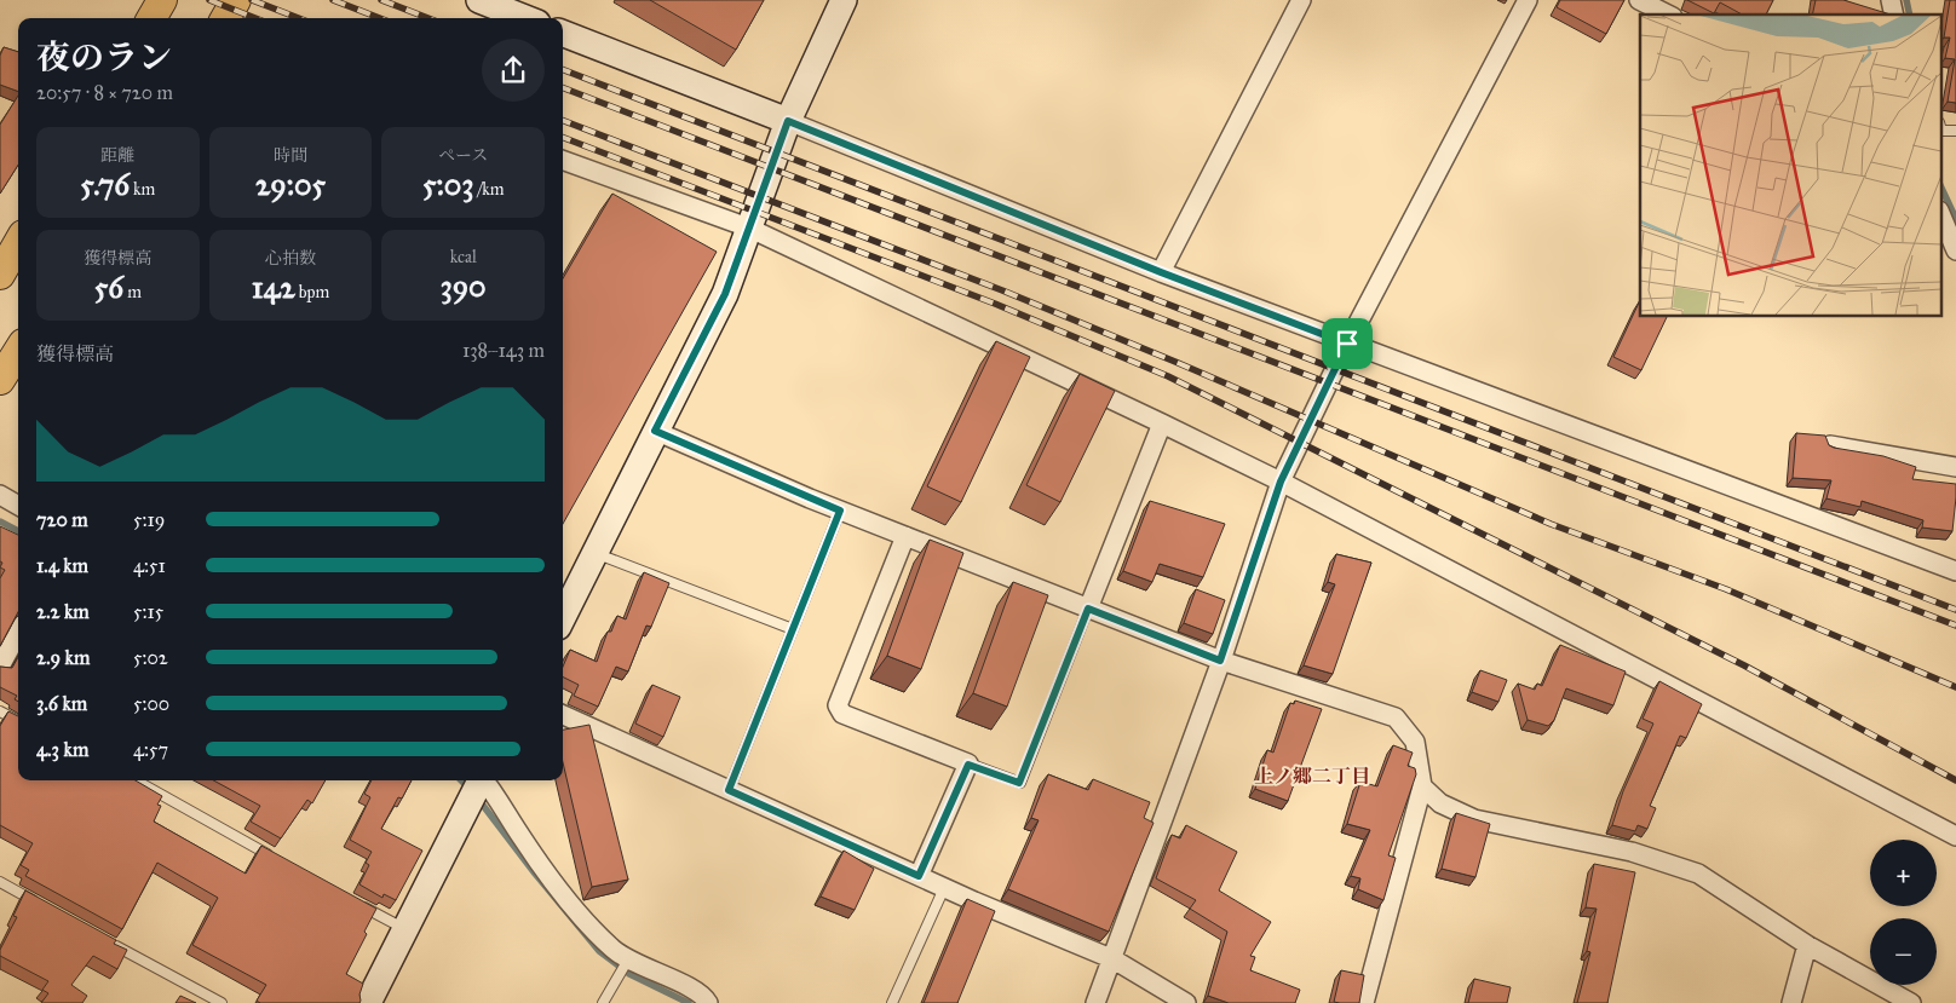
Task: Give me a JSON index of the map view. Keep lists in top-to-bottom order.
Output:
{
  "districts": ["上ノ郷二丁目"],
  "page": {
    "heading": ["夜のラン", "20:57 · 8 × 720 m"],
    "stats": [
      ["距離", "5.76 km"],
      ["時間", "29:05"],
      ["ペース", "5:03 /km"],
      ["獲得標高", "56 m"],
      ["心拍数", "142 bpm"],
      ["kcal", "390"]
    ],
    "chart": ["獲得標高", "138–143 m"],
    "list": [
      {
        "name": "720 m",
        "note": "5:19"
      },
      {
        "name": "1.4 km",
        "note": "4:51"
      },
      {
        "name": "2.2 km",
        "note": "5:15"
      },
      {
        "name": "2.9 km",
        "note": "5:02"
      },
      {
        "name": "3.6 km",
        "note": "5:00"
      },
      {
        "name": "4.3 km",
        "note": "4:57"
      }
    ],
    "map_buttons": ["+", "−"]
  }
}
